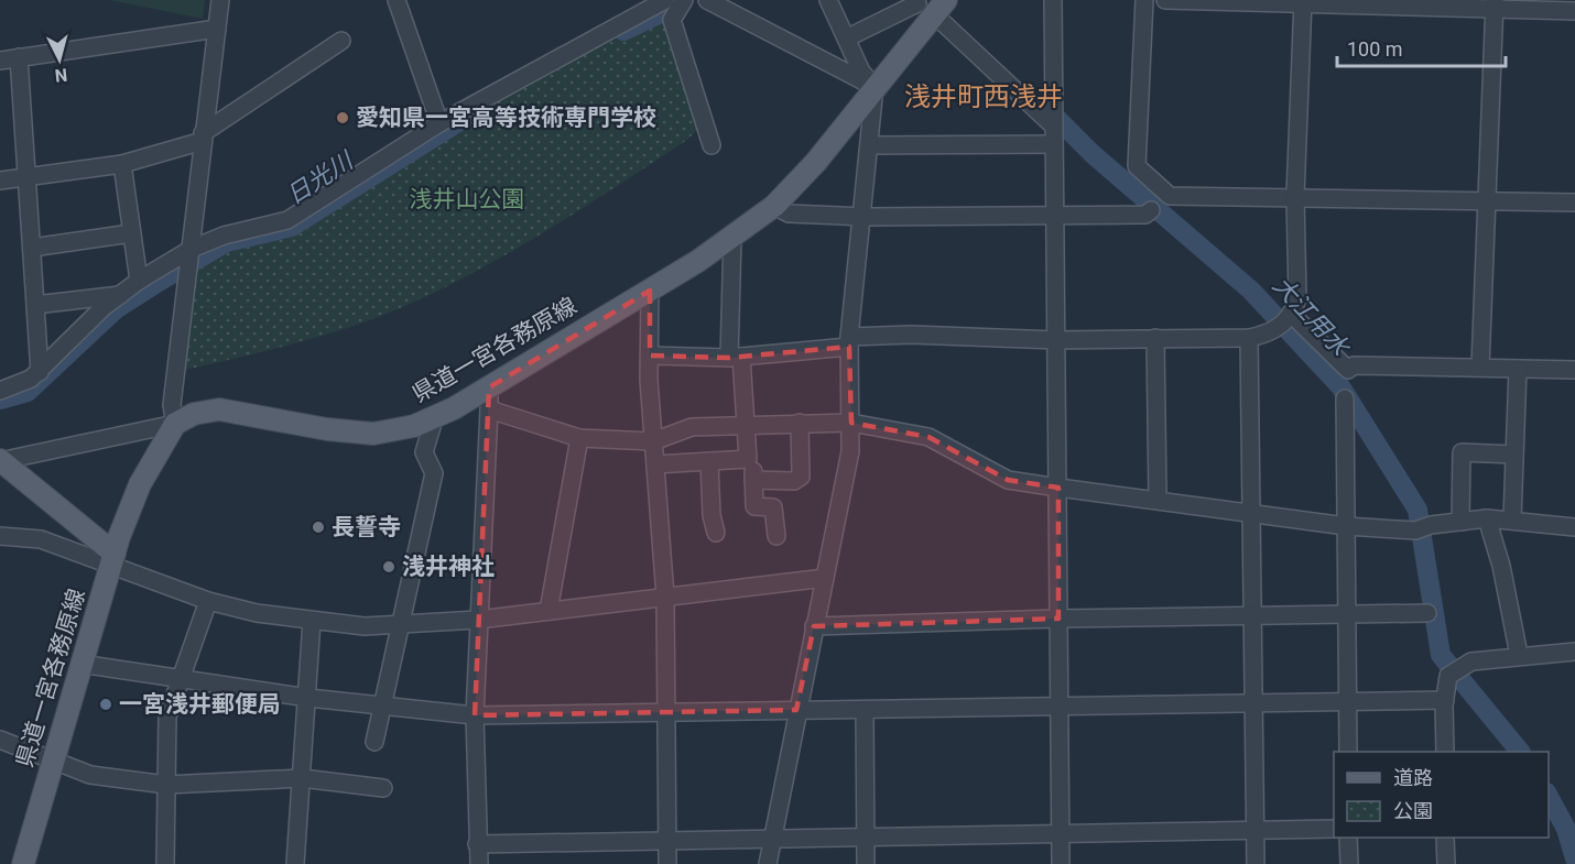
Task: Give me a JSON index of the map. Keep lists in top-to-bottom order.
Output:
{
  "streets": {
    "main road": ["県道一宮各務原線"]
  },
  "districts": ["浅井町西浅井"],
  "water": ["日光川", "大江用水"],
  "parks": ["浅井山公園"],
  "places": [
    "愛知県一宮高等技術専門学校",
    "長誓寺",
    "浅井神社",
    "一宮浅井郵便局"
  ],
  "legend": ["道路", "公園"],
  "scale_bar": "100 m",
  "north": "bottom"
}
